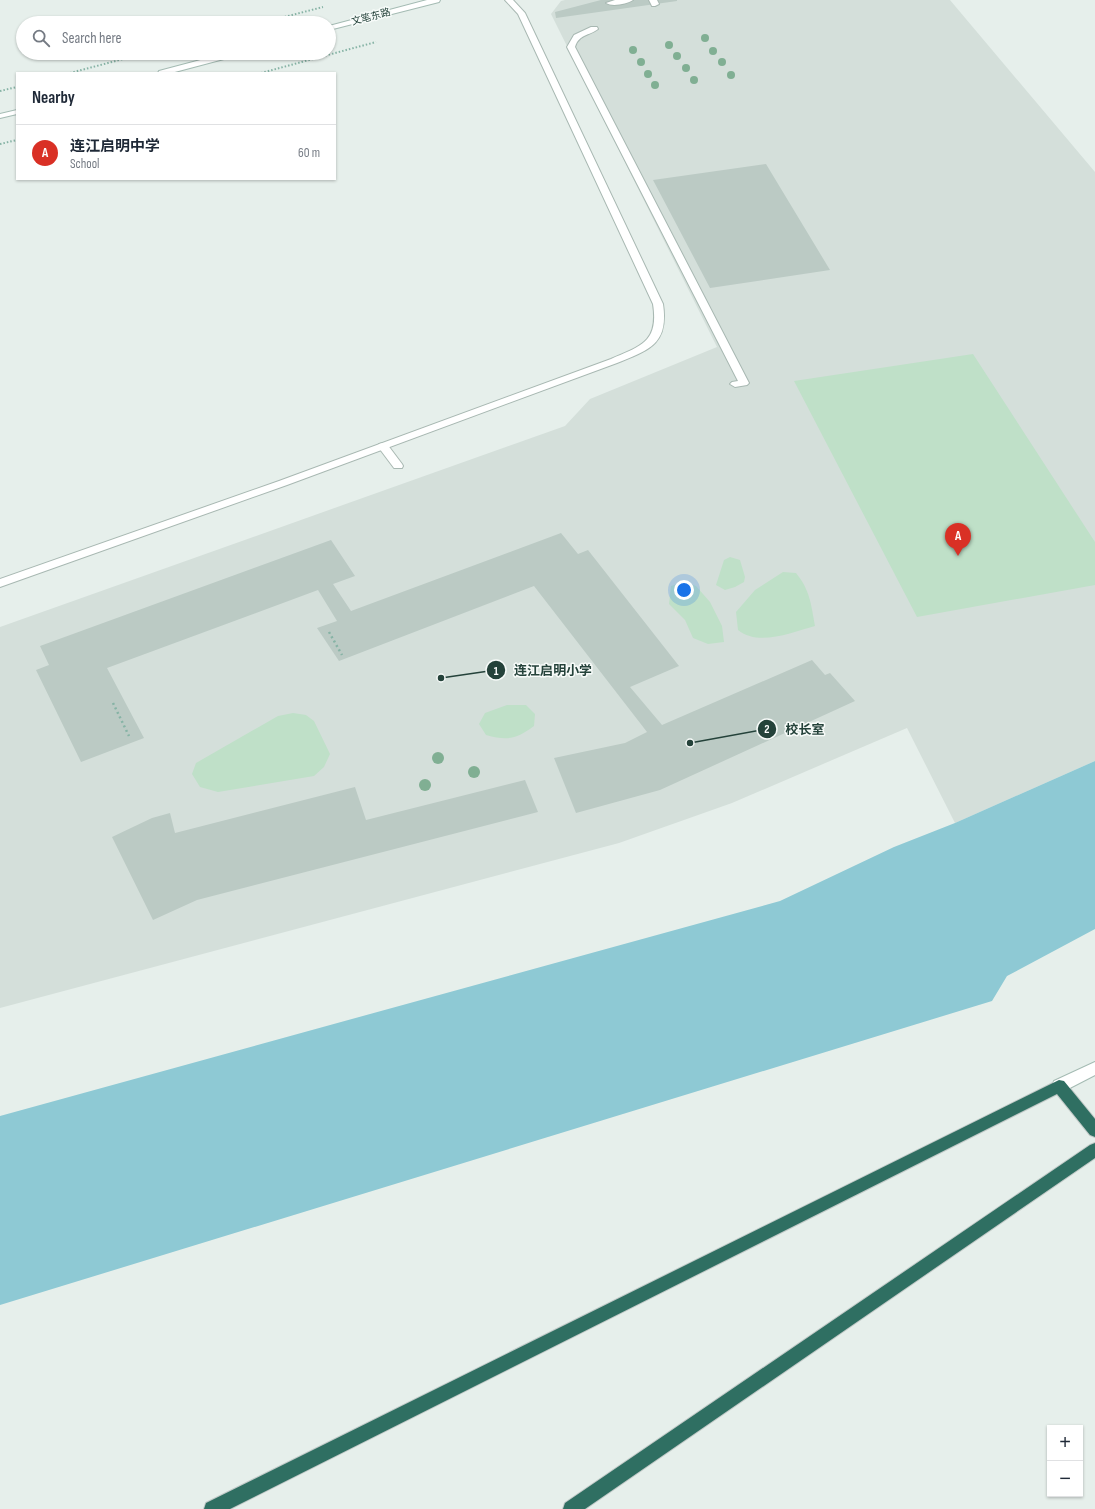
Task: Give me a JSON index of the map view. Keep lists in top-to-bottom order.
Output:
{
  "streets": {
    "street": ["文笔东路"]
  },
  "places": ["连江启明小学", "校长室"],
  "page": {
    "search": "Search here",
    "heading": "Nearby",
    "list": [
      {
        "mark": "A",
        "name": "连江启明中学",
        "note": "School",
        "value": "60 m"
      }
    ],
    "pins": "A",
    "map_buttons": ["+", "−"]
  }
}
